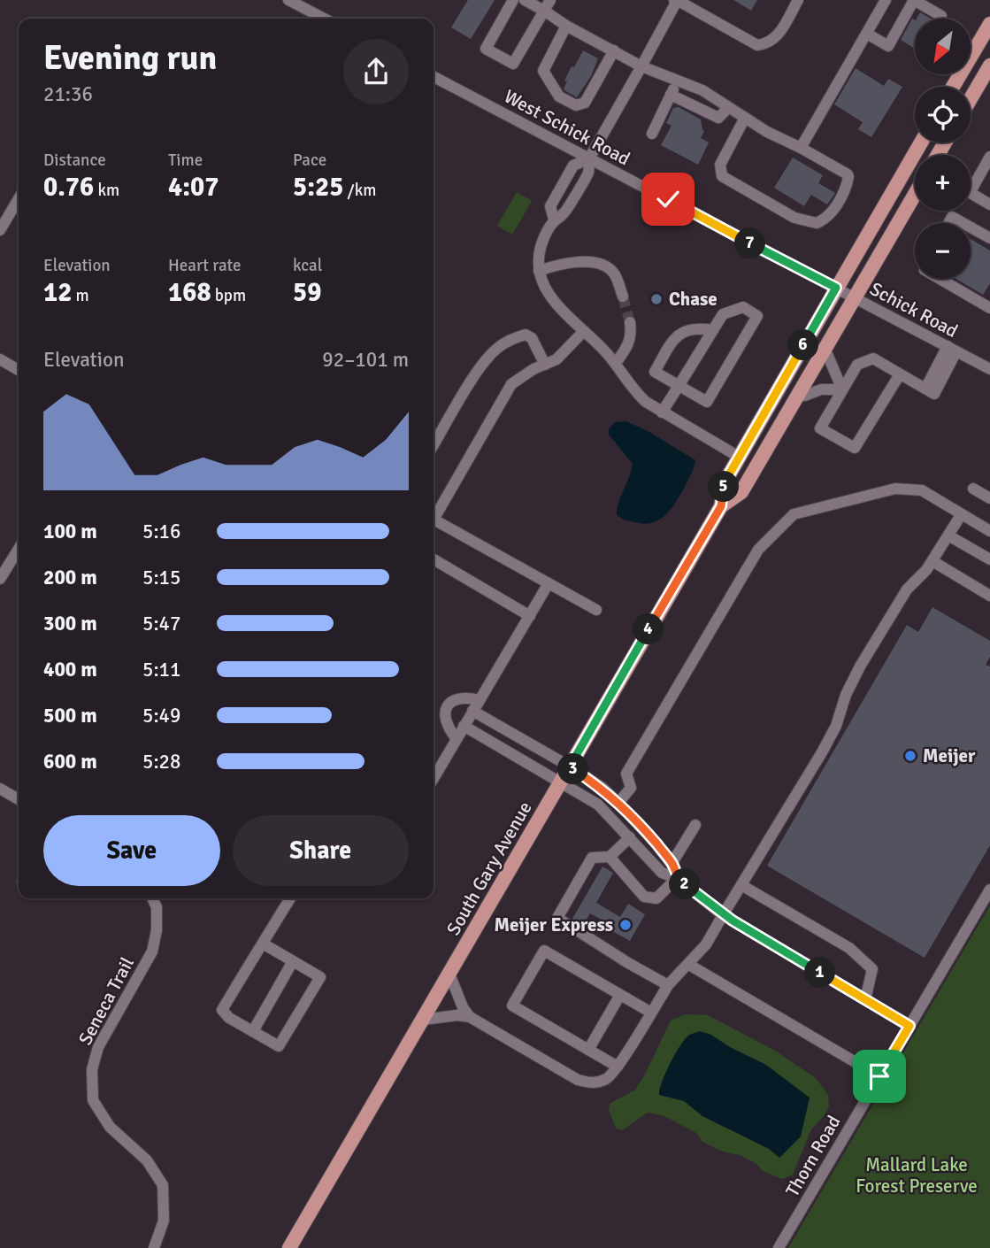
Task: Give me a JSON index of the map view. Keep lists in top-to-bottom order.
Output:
{
  "streets": {
    "main road": ["South Gary Avenue"],
    "street": [
      "West Schick Road",
      "Schick Road",
      "Seneca Trail",
      "Thorn Road"
    ]
  },
  "crossings": [
    ["West Schick Road", "Schick Road"],
    ["West Schick Road", "South Gary Avenue"],
    ["Schick Road", "South Gary Avenue"]
  ],
  "parks": ["Mallard Lake Forest Preserve"],
  "places": ["Chase", "Meijer", "Meijer Express"],
  "north": "bottom left",
  "page": {
    "map_buttons": ["+", "−"],
    "heading": ["Evening run", "21:36"],
    "stats": [
      ["Distance", "0.76 km"],
      ["Time", "4:07"],
      ["Pace", "5:25 /km"],
      ["Elevation", "12 m"],
      ["Heart rate", "168 bpm"],
      ["kcal", "59"]
    ],
    "pins": [
      "7",
      "6",
      "5",
      "4",
      "3",
      "2",
      "1"
    ],
    "chart": ["Elevation", "92–101 m"],
    "list": [
      {
        "name": "100 m",
        "note": "5:16"
      },
      {
        "name": "200 m",
        "note": "5:15"
      },
      {
        "name": "300 m",
        "note": "5:47"
      },
      {
        "name": "400 m",
        "note": "5:11"
      },
      {
        "name": "500 m",
        "note": "5:49"
      },
      {
        "name": "600 m",
        "note": "5:28"
      }
    ],
    "buttons": ["Save", "Share"]
  }
}
